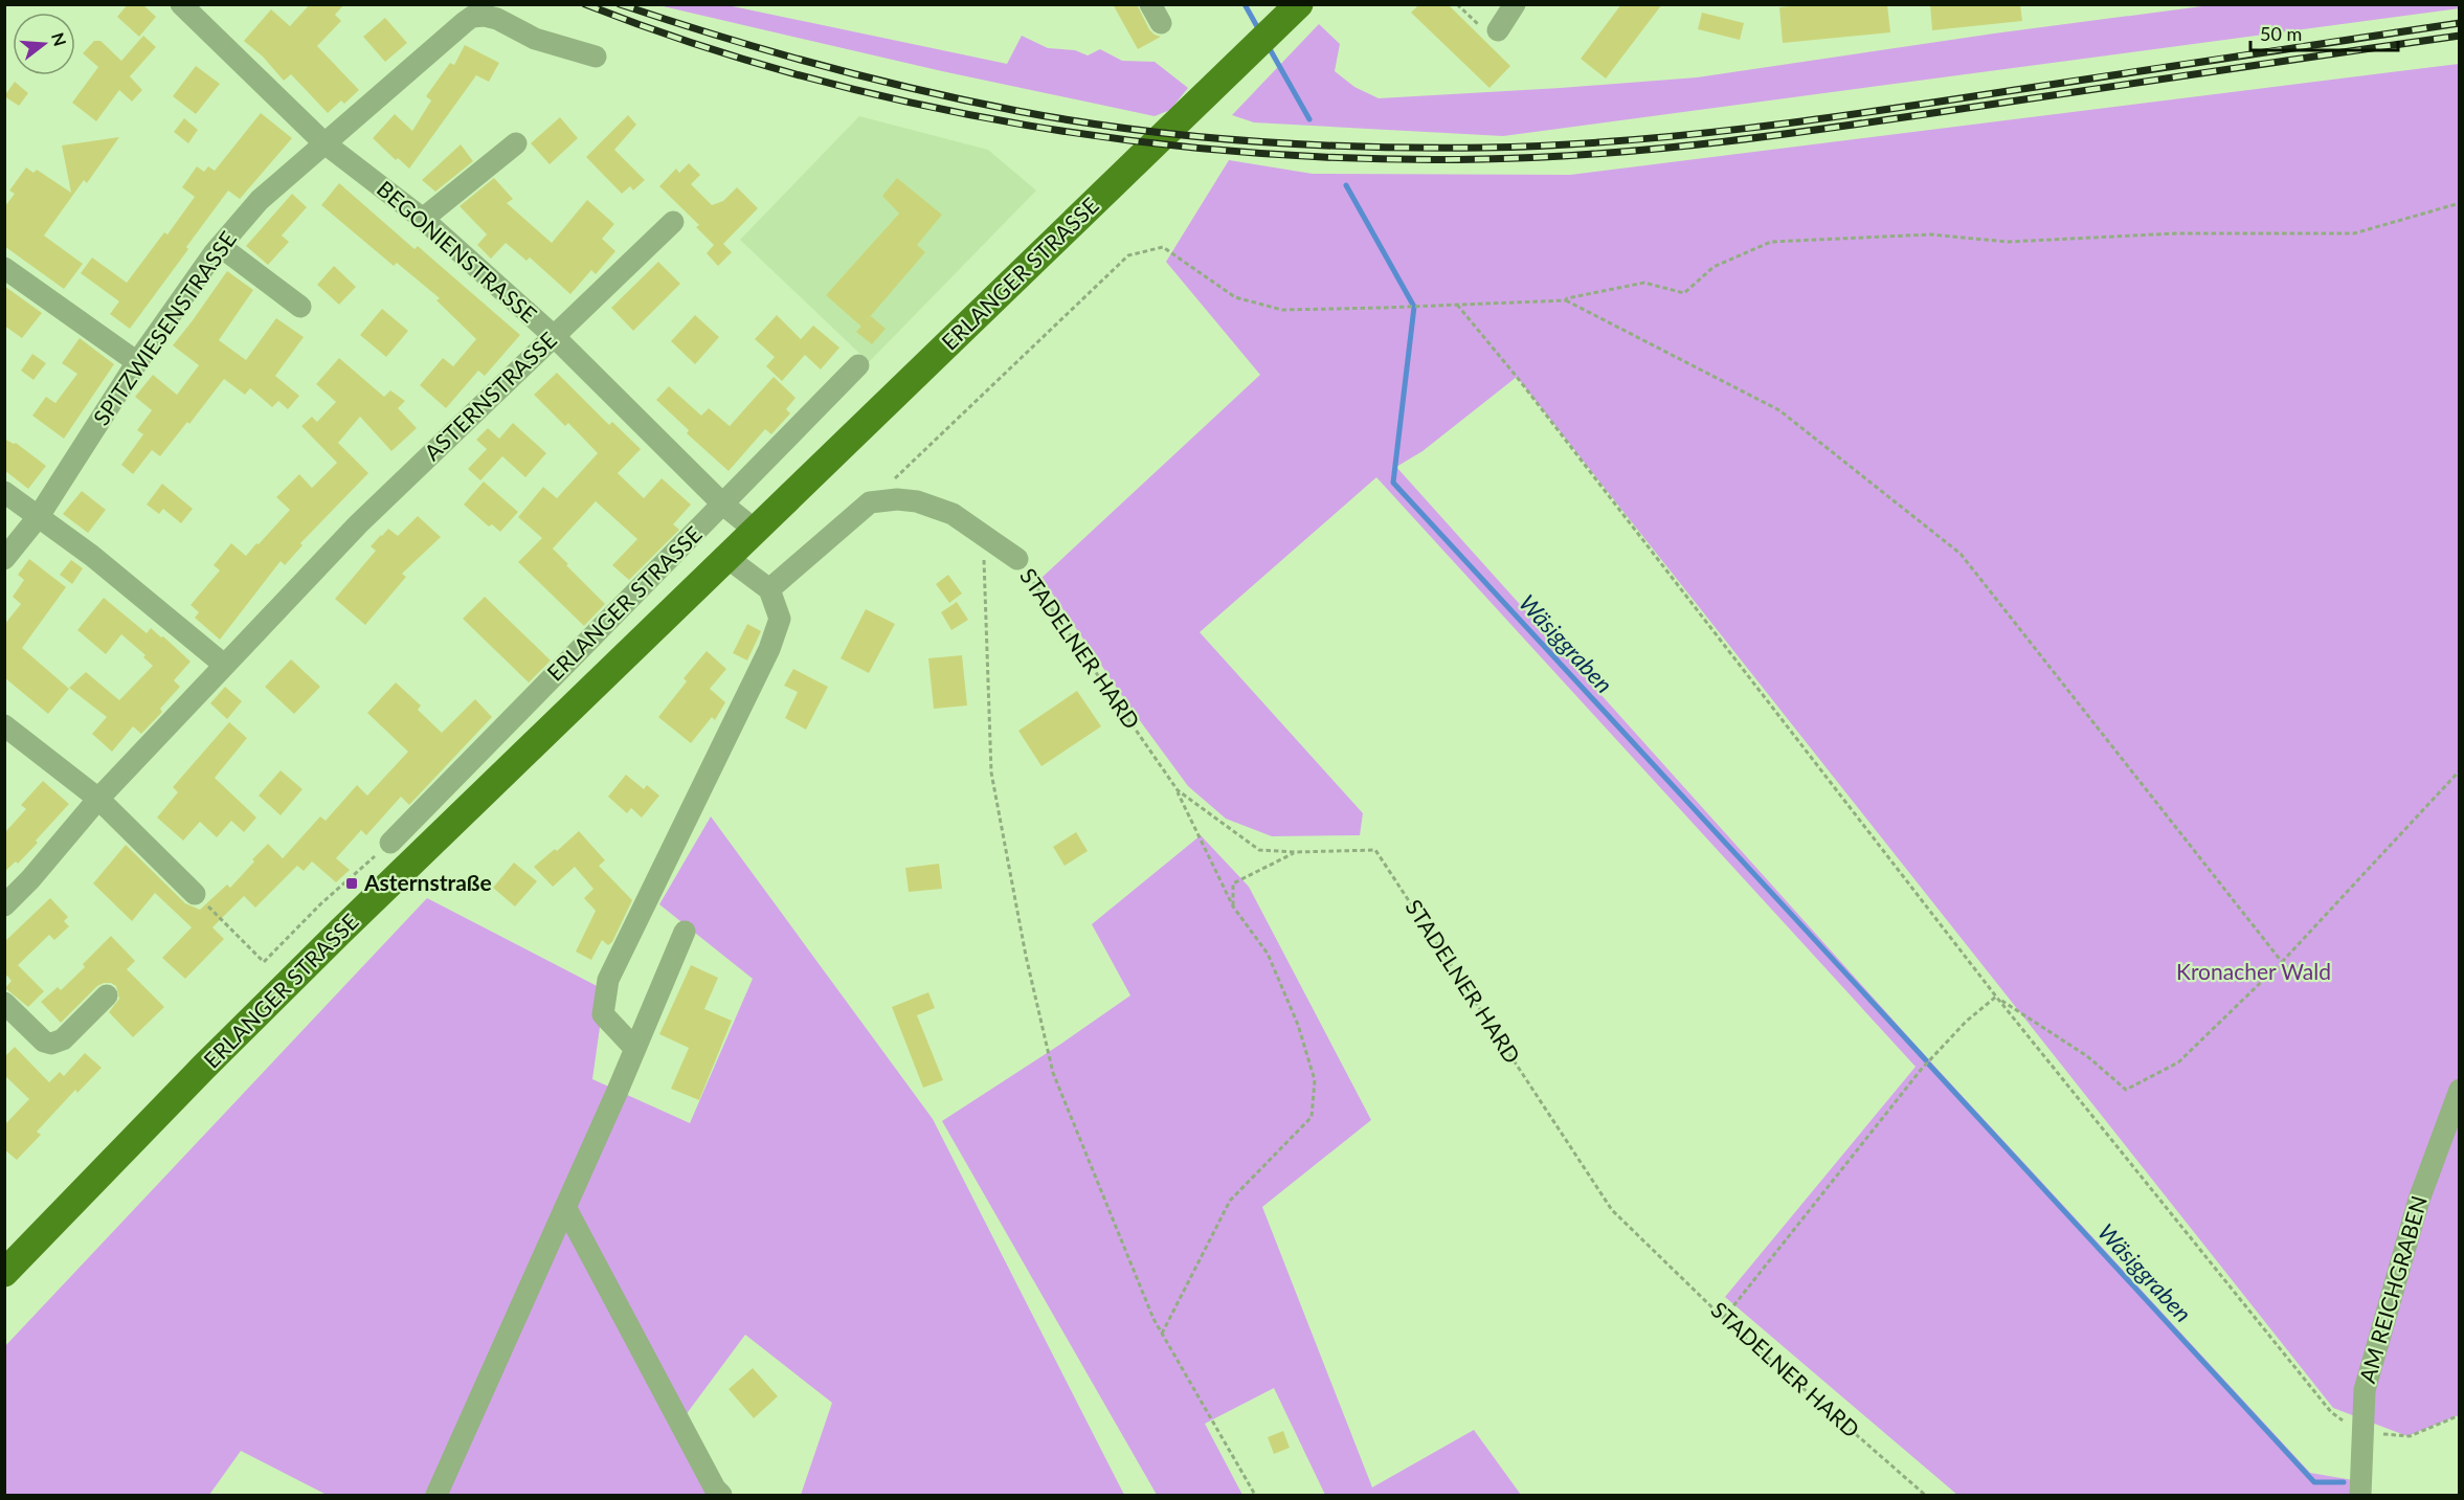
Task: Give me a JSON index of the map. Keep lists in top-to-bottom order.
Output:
{
  "streets": {
    "main road": ["ERLANGER STRASSE"],
    "street": [
      "BEGONIENSTRASSE",
      "SPITZWIESENSTRASSE",
      "ASTERNSTRASSE",
      "STADELNER HARD",
      "AM REICHGRABEN"
    ]
  },
  "crossings": [
    ["BEGONIENSTRASSE", "ERLANGER STRASSE"],
    ["BEGONIENSTRASSE", "SPITZWIESENSTRASSE"],
    ["BEGONIENSTRASSE", "ASTERNSTRASSE"]
  ],
  "water": ["Wäsiggraben"],
  "parks": ["Kronacher Wald"],
  "places": {
    "transit": ["Asternstraße"]
  },
  "scale_bar": "50 m",
  "north": "right"
}
